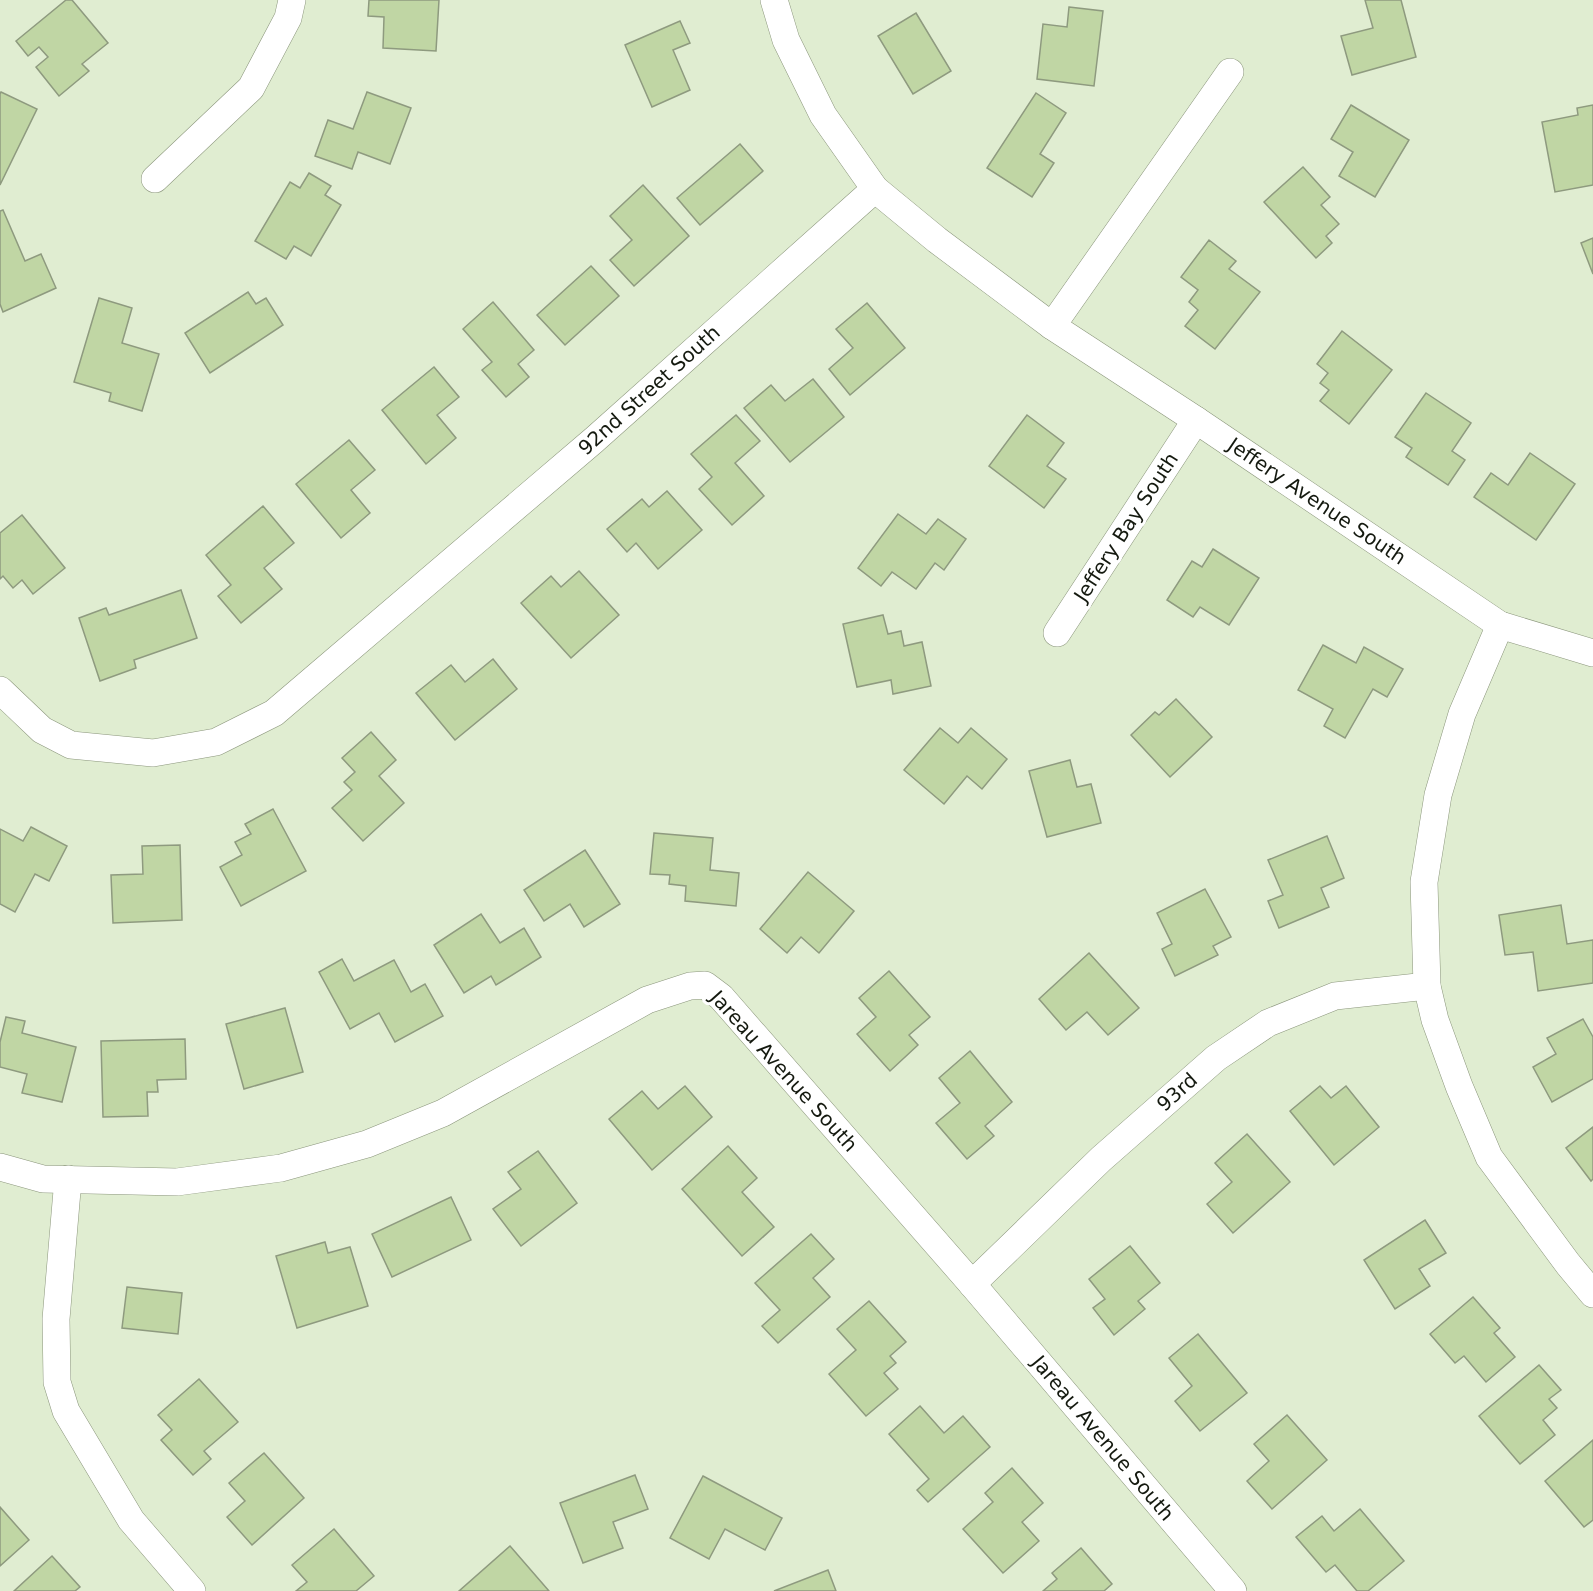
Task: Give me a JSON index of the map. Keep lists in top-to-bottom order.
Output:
{
  "streets": {
    "street": [
      "92nd Street South",
      "Jeffery Avenue South",
      "Jeffery Bay South",
      "Jareau Avenue South",
      "93rd"
    ]
  },
  "crossings": [
    ["92nd Street South", "Jeffery Avenue South"],
    ["Jeffery Avenue South", "Jeffery Bay South"],
    ["Jareau Avenue South", "93rd"]
  ]
}
